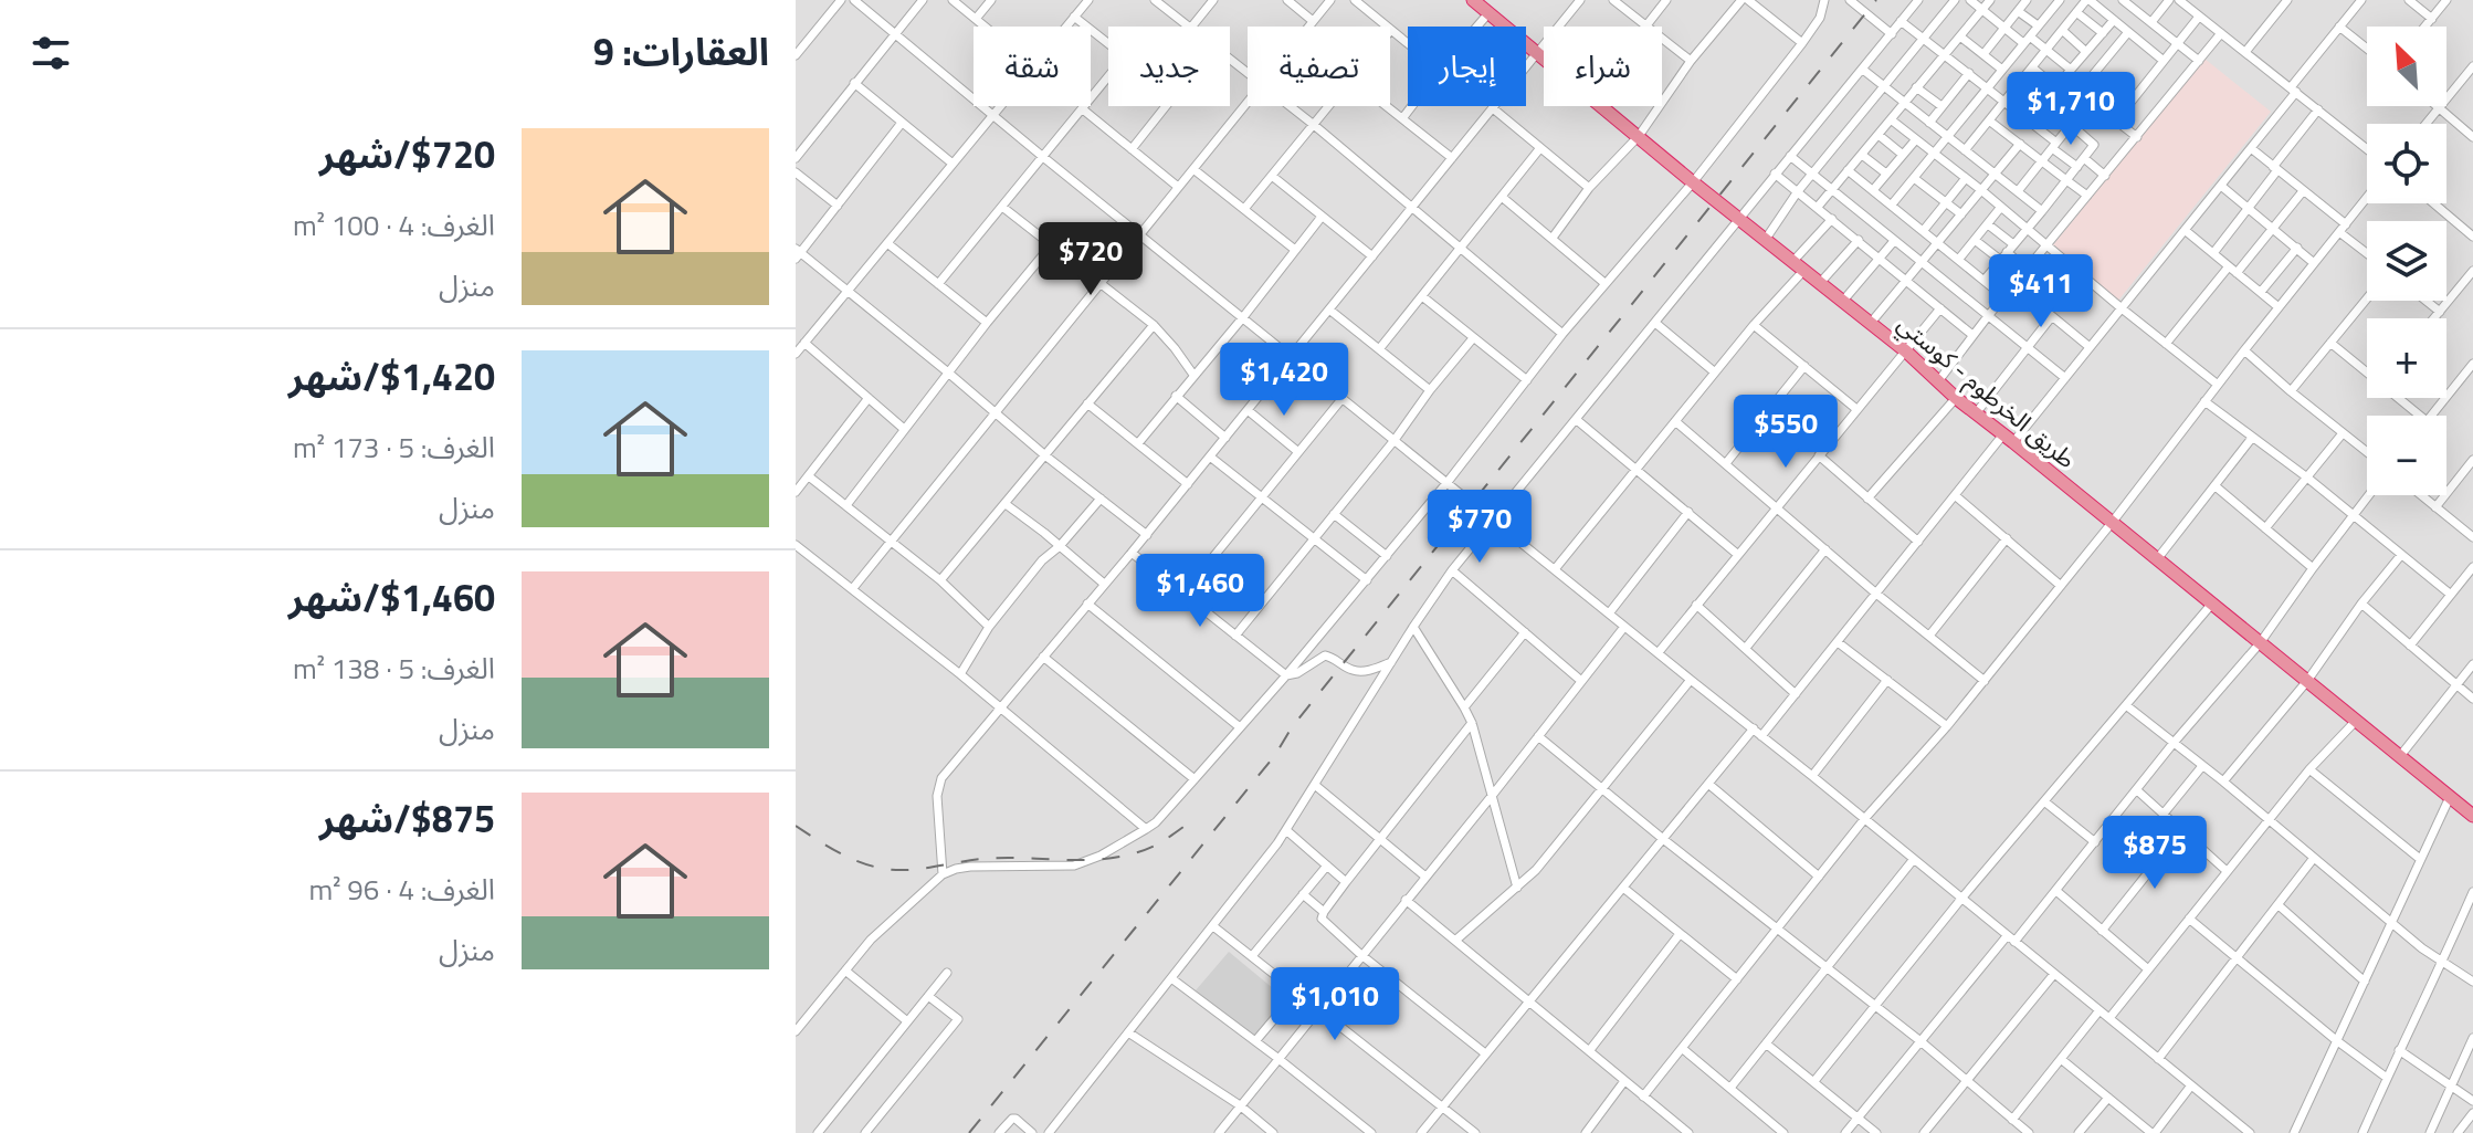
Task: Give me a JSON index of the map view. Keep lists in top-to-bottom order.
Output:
{
  "streets": {
    "highway": ["طريق الخرطوم - كوستي"]
  },
  "north": "top left",
  "page": {
    "heading": "العقارات: 9",
    "map_buttons": ["+", "−"],
    "chip": [
      "شراء",
      "إيجار",
      "تصفية",
      "جديد",
      "شقة"
    ],
    "price": [
      "$1,710",
      "$720",
      "$411",
      "$1,420",
      "$550",
      "$770",
      "$1,460",
      "$875",
      "$1,010"
    ],
    "list": [
      {
        "name": "$720/شهر",
        "note": "الغرف: 4 · 100 m² · منزل"
      },
      {
        "name": "$1,420/شهر",
        "note": "الغرف: 5 · 173 m² · منزل"
      },
      {
        "name": "$1,460/شهر",
        "note": "الغرف: 5 · 138 m² · منزل"
      },
      {
        "name": "$875/شهر",
        "note": "الغرف: 4 · 96 m² · منزل"
      }
    ]
  }
}
